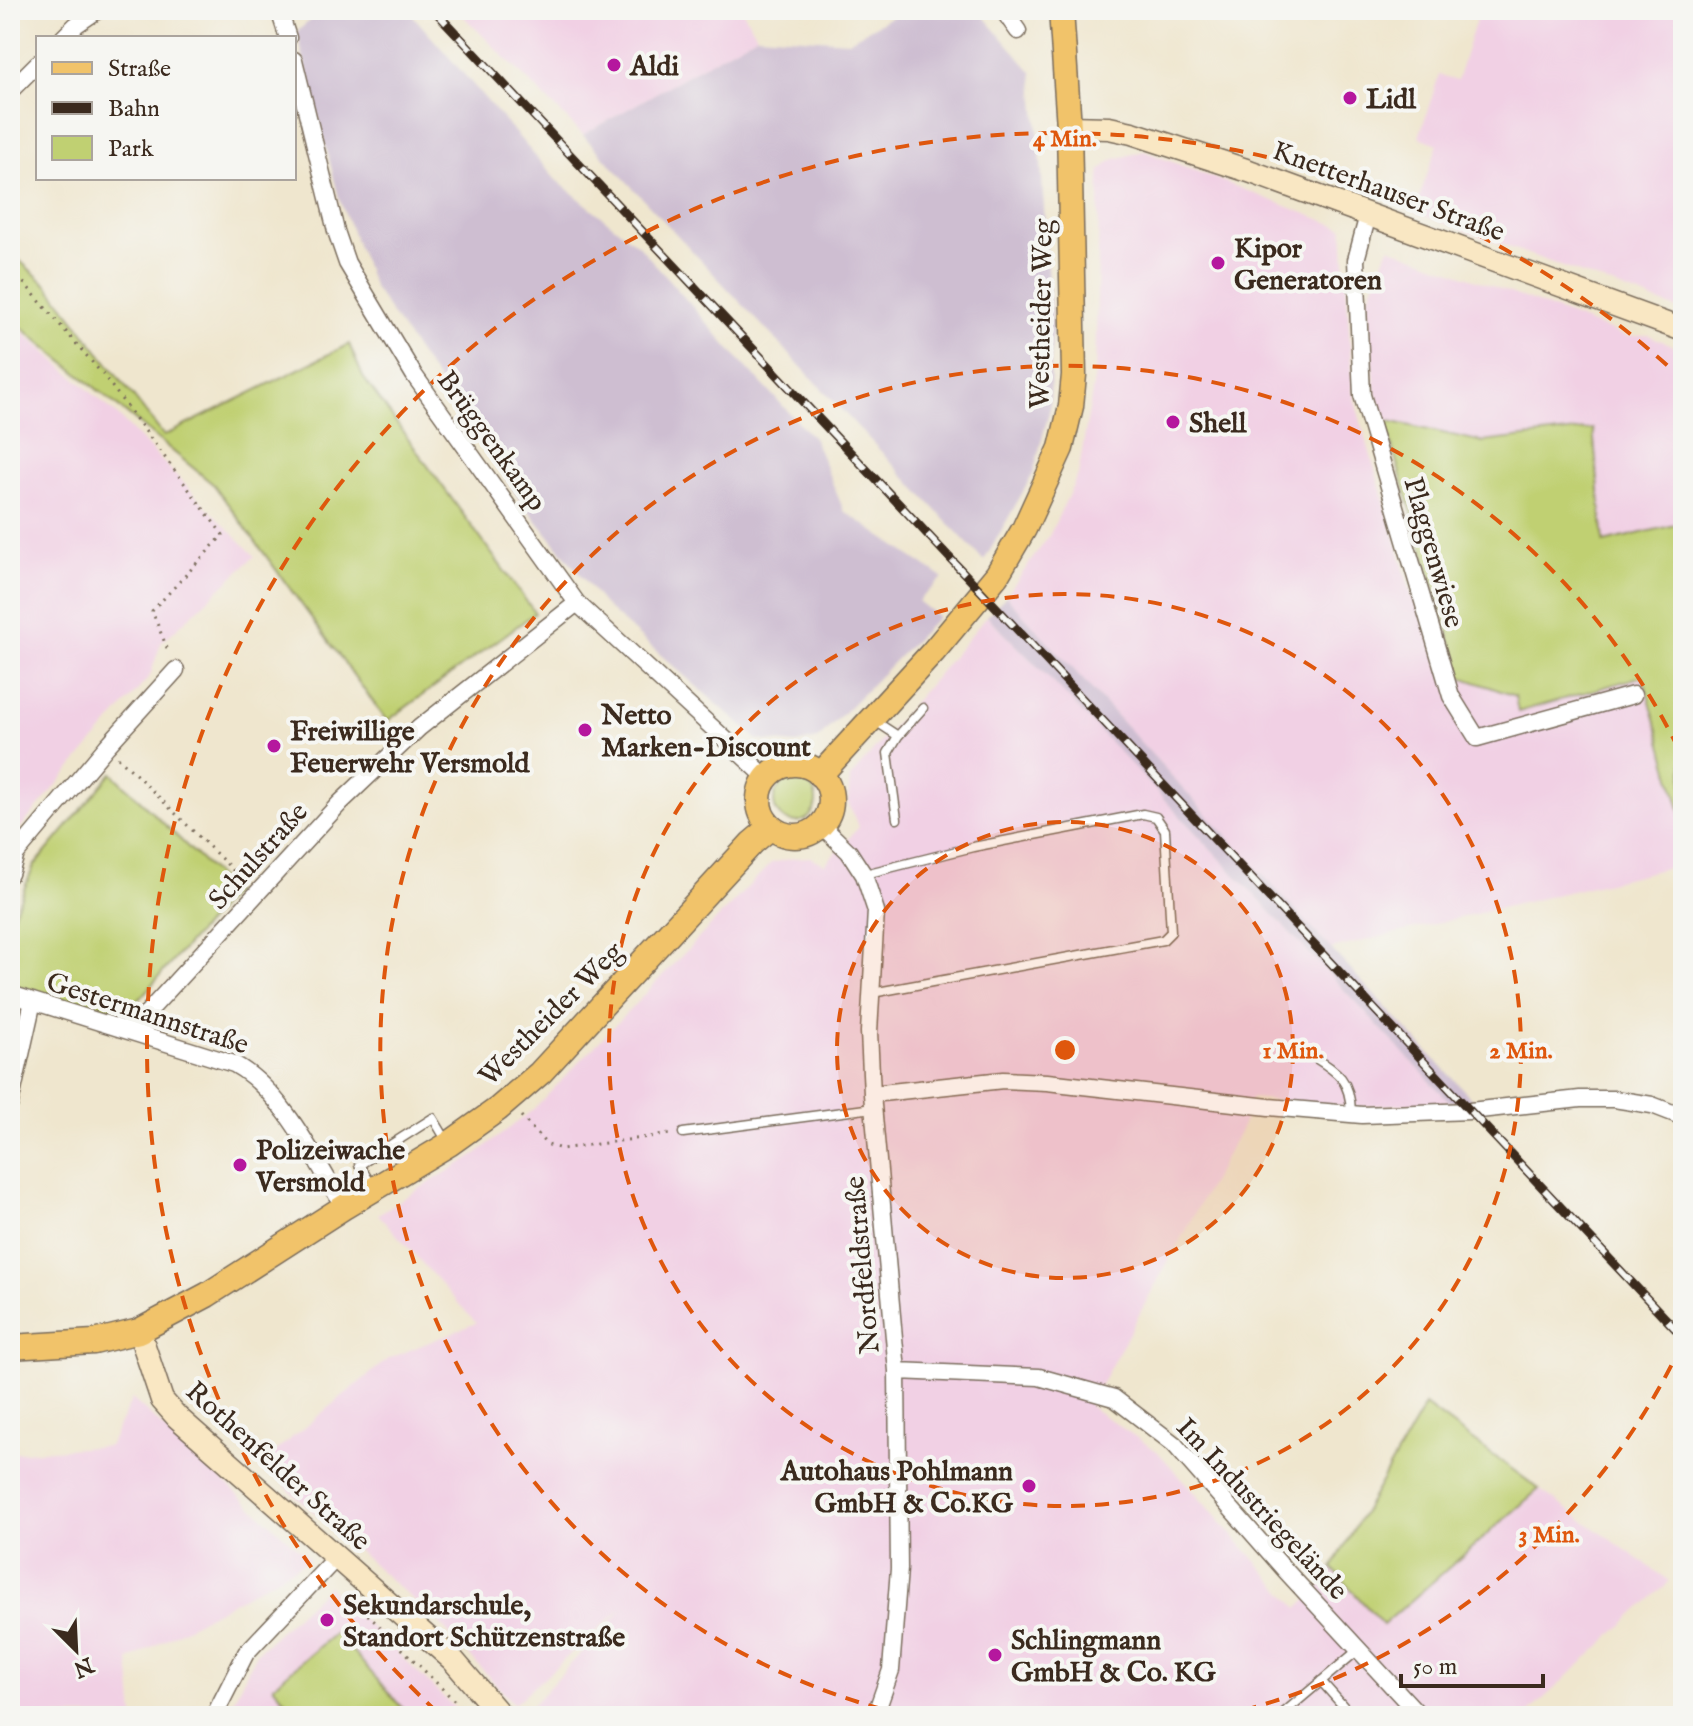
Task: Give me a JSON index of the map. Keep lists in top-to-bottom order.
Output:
{
  "streets": {
    "main road": ["Westheider Weg"],
    "street": [
      "Knetterhauser Straße",
      "Brüggenkamp",
      "Plaggenwiese",
      "Schulstraße",
      "Gestermannstraße",
      "Nordfeldstraße",
      "Rothenfelder Straße",
      "Im Industriegelände"
    ]
  },
  "crossings": [
    ["Knetterhauser Straße", "Westheider Weg"],
    ["Knetterhauser Straße", "Plaggenwiese"],
    ["Westheider Weg", "Brüggenkamp"],
    ["Westheider Weg", "Gestermannstraße"],
    ["Westheider Weg", "Nordfeldstraße"],
    ["Westheider Weg", "Rothenfelder Straße"],
    ["Brüggenkamp", "Schulstraße"],
    ["Brüggenkamp", "Nordfeldstraße"],
    ["Schulstraße", "Gestermannstraße"],
    ["Nordfeldstraße", "Im Industriegelände"]
  ],
  "places": [
    "Aldi",
    "Lidl",
    "Kipor Generatoren",
    "Shell",
    "Netto Marken-Discount",
    "Freiwillige Feuerwehr Versmold",
    "Polizeiwache Versmold",
    "Autohaus Pohlmann GmbH & Co.KG",
    "Sekundarschule, Standort Schützenstraße",
    "Schlingmann GmbH & Co. KG"
  ],
  "legend": ["Straße", "Bahn", "Park"],
  "scale_bar": "50 m",
  "north": "bottom right",
  "rings": [
    "4 Min.",
    "1 Min.",
    "2 Min.",
    "3 Min."
  ]
}
